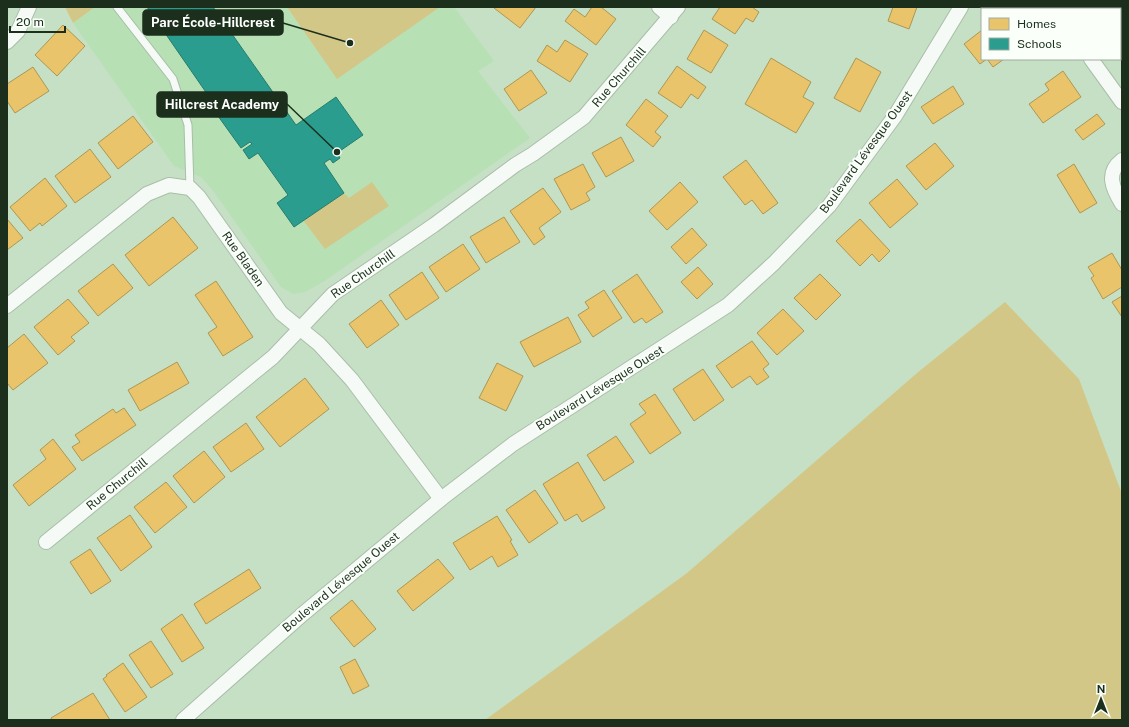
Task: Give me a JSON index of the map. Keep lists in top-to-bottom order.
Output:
{
  "streets": {
    "street": ["Rue Churchill", "Boulevard Lévesque Ouest", "Rue Bladen"]
  },
  "crossings": [
    ["Rue Churchill", "Rue Bladen"],
    ["Boulevard Lévesque Ouest", "Rue Bladen"]
  ],
  "places": ["Parc École-Hillcrest", "Hillcrest Academy"],
  "legend": ["Homes", "Schools"],
  "scale_bar": "20 m",
  "north": "top"
}
